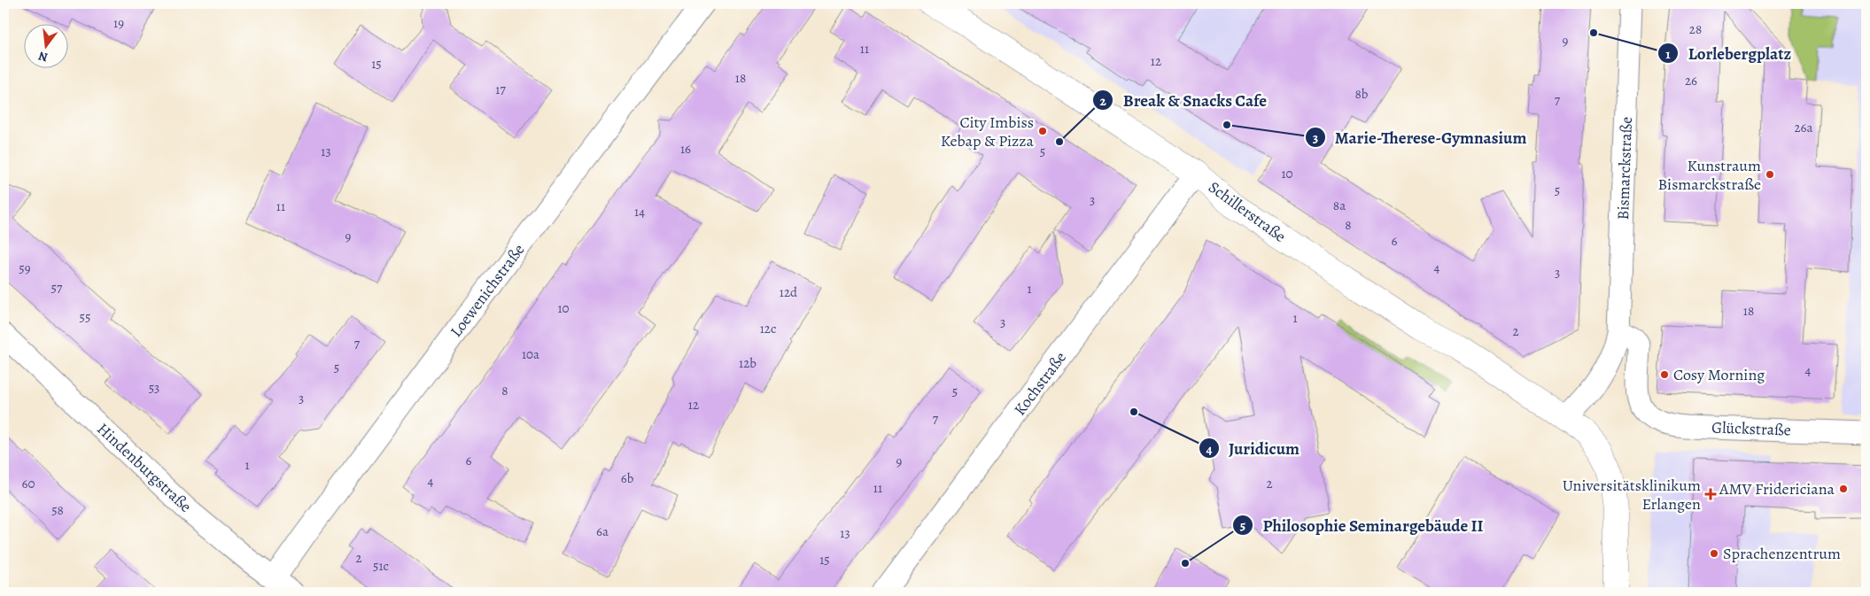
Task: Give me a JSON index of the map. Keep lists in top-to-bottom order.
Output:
{
  "streets": {
    "street": [
      "Bismarckstraße",
      "Schillerstraße",
      "Loewenichstraße",
      "Kochstraße",
      "Glückstraße",
      "Hindenburgstraße"
    ]
  },
  "crossings": [
    ["Bismarckstraße", "Schillerstraße"],
    ["Bismarckstraße", "Glückstraße"],
    ["Schillerstraße", "Kochstraße"],
    ["Loewenichstraße", "Hindenburgstraße"]
  ],
  "places": {
    "other": [
      "Lorlebergplatz",
      "Marie-Therese-Gymnasium",
      "City Imbiss Kebap & Pizza",
      "Break & Snacks Cafe",
      "Kunstraum Bismarckstraße",
      "Cosy Morning",
      "Juridicum",
      "AMV Fridericiana",
      "Sprachenzentrum",
      "Philosophie Seminargebäude II"
    ],
    "health": ["Universitätsklinikum Erlangen"]
  },
  "house_numbers": [
    "19",
    "28",
    "9",
    "11",
    "12",
    "15",
    "18",
    "26",
    "17",
    "8b",
    "7",
    "26a",
    "16",
    "13",
    "5",
    "10",
    "5",
    "3",
    "8a",
    "11",
    "14",
    "8",
    "9",
    "6",
    "4",
    "59",
    "3",
    "57",
    "1",
    "12d",
    "10",
    "18",
    "55",
    "1",
    "3",
    "12c",
    "2",
    "7",
    "10a",
    "12b",
    "5",
    "4",
    "53",
    "8",
    "5",
    "3",
    "12",
    "7",
    "6",
    "9",
    "1",
    "6b",
    "4",
    "60",
    "2",
    "11",
    "58",
    "6a",
    "13",
    "2",
    "15",
    "51c"
  ],
  "north": "bottom"
}
